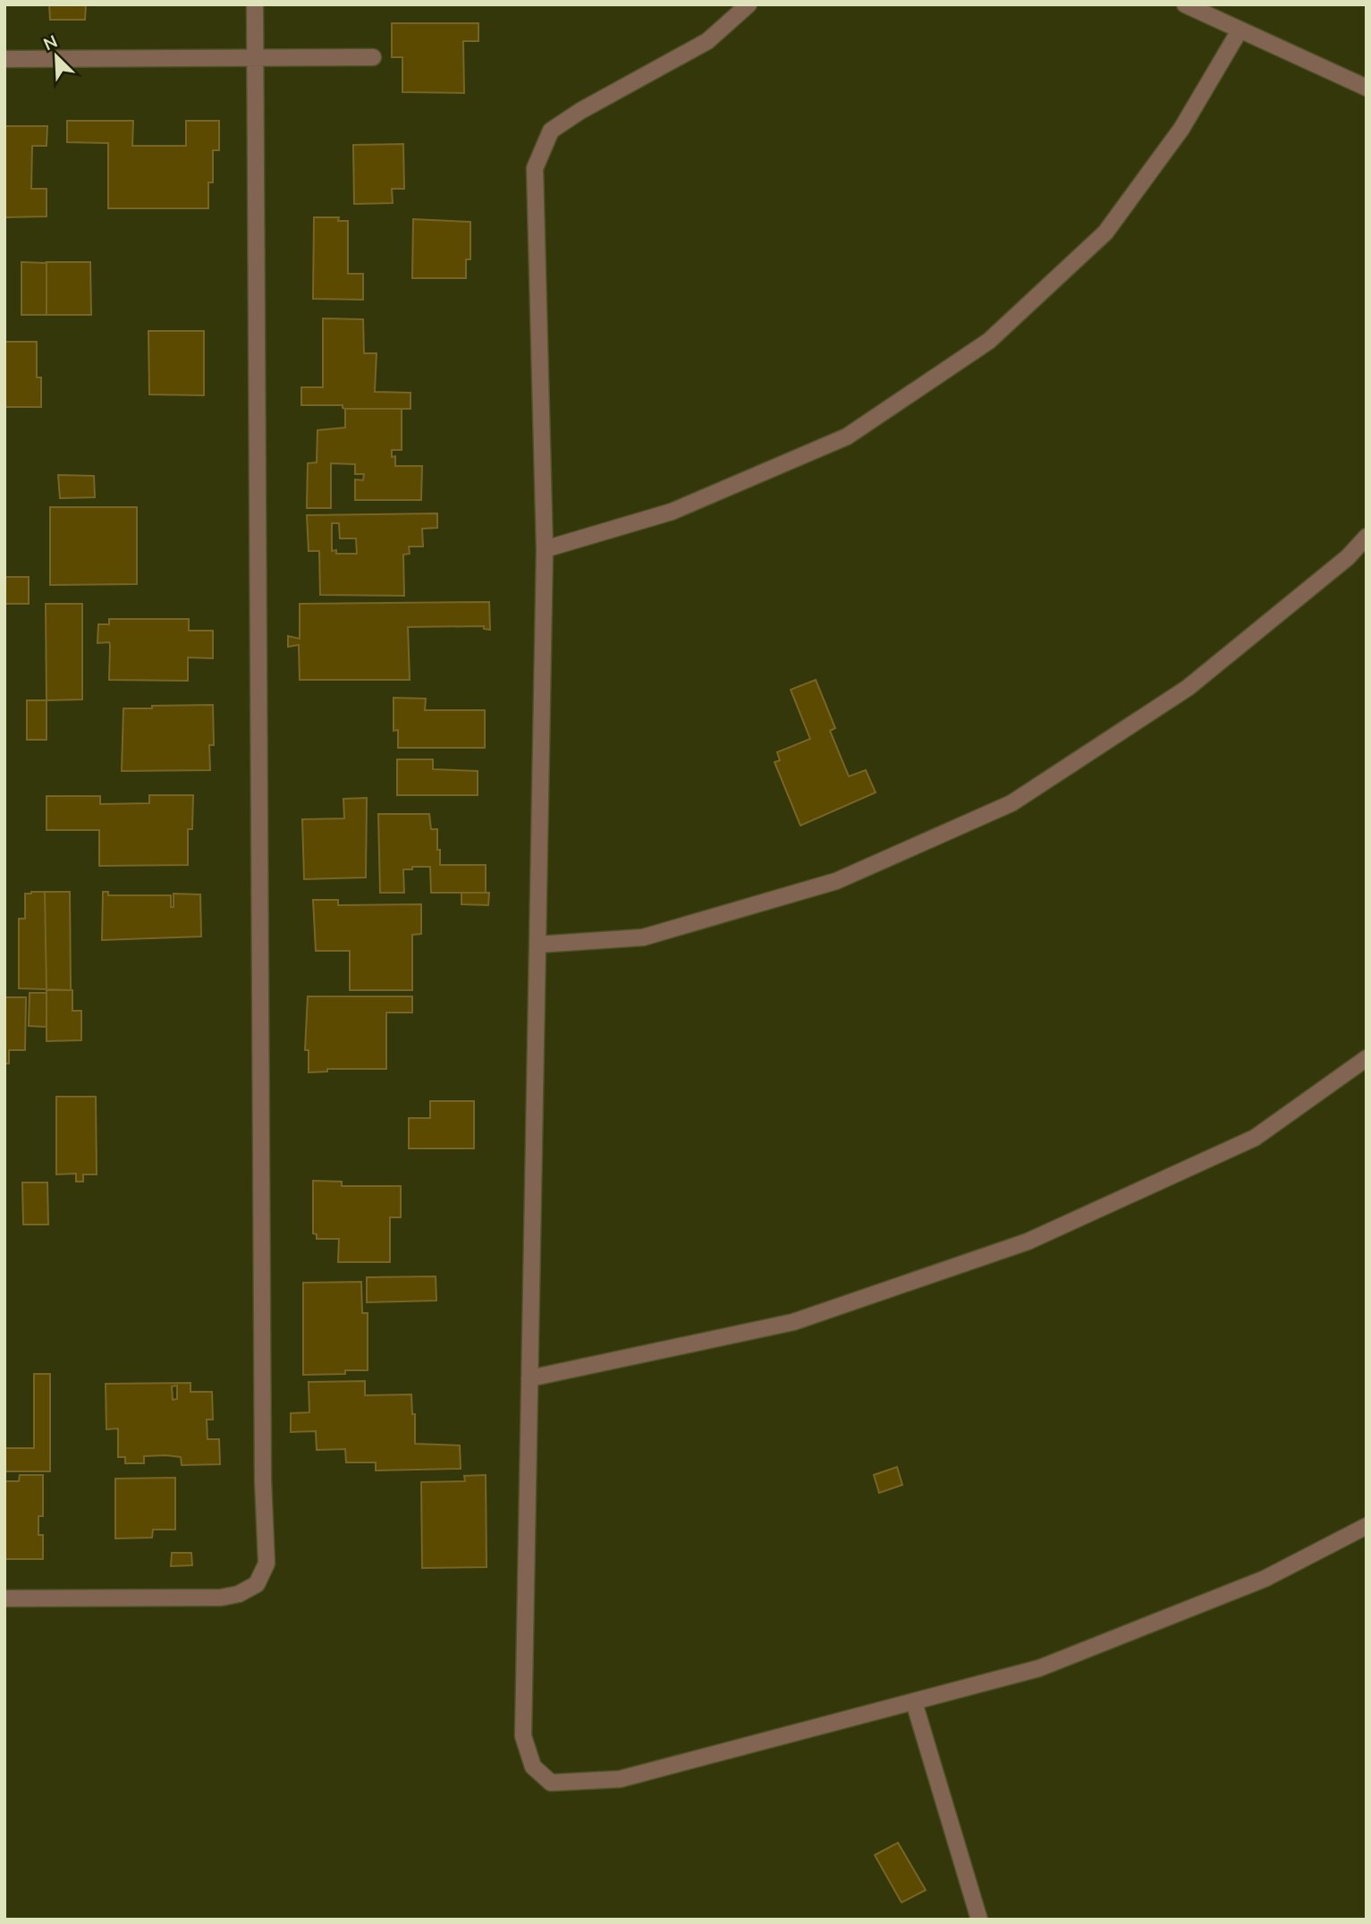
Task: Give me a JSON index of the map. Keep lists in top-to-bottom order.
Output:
{
  "north": "top left"
}
